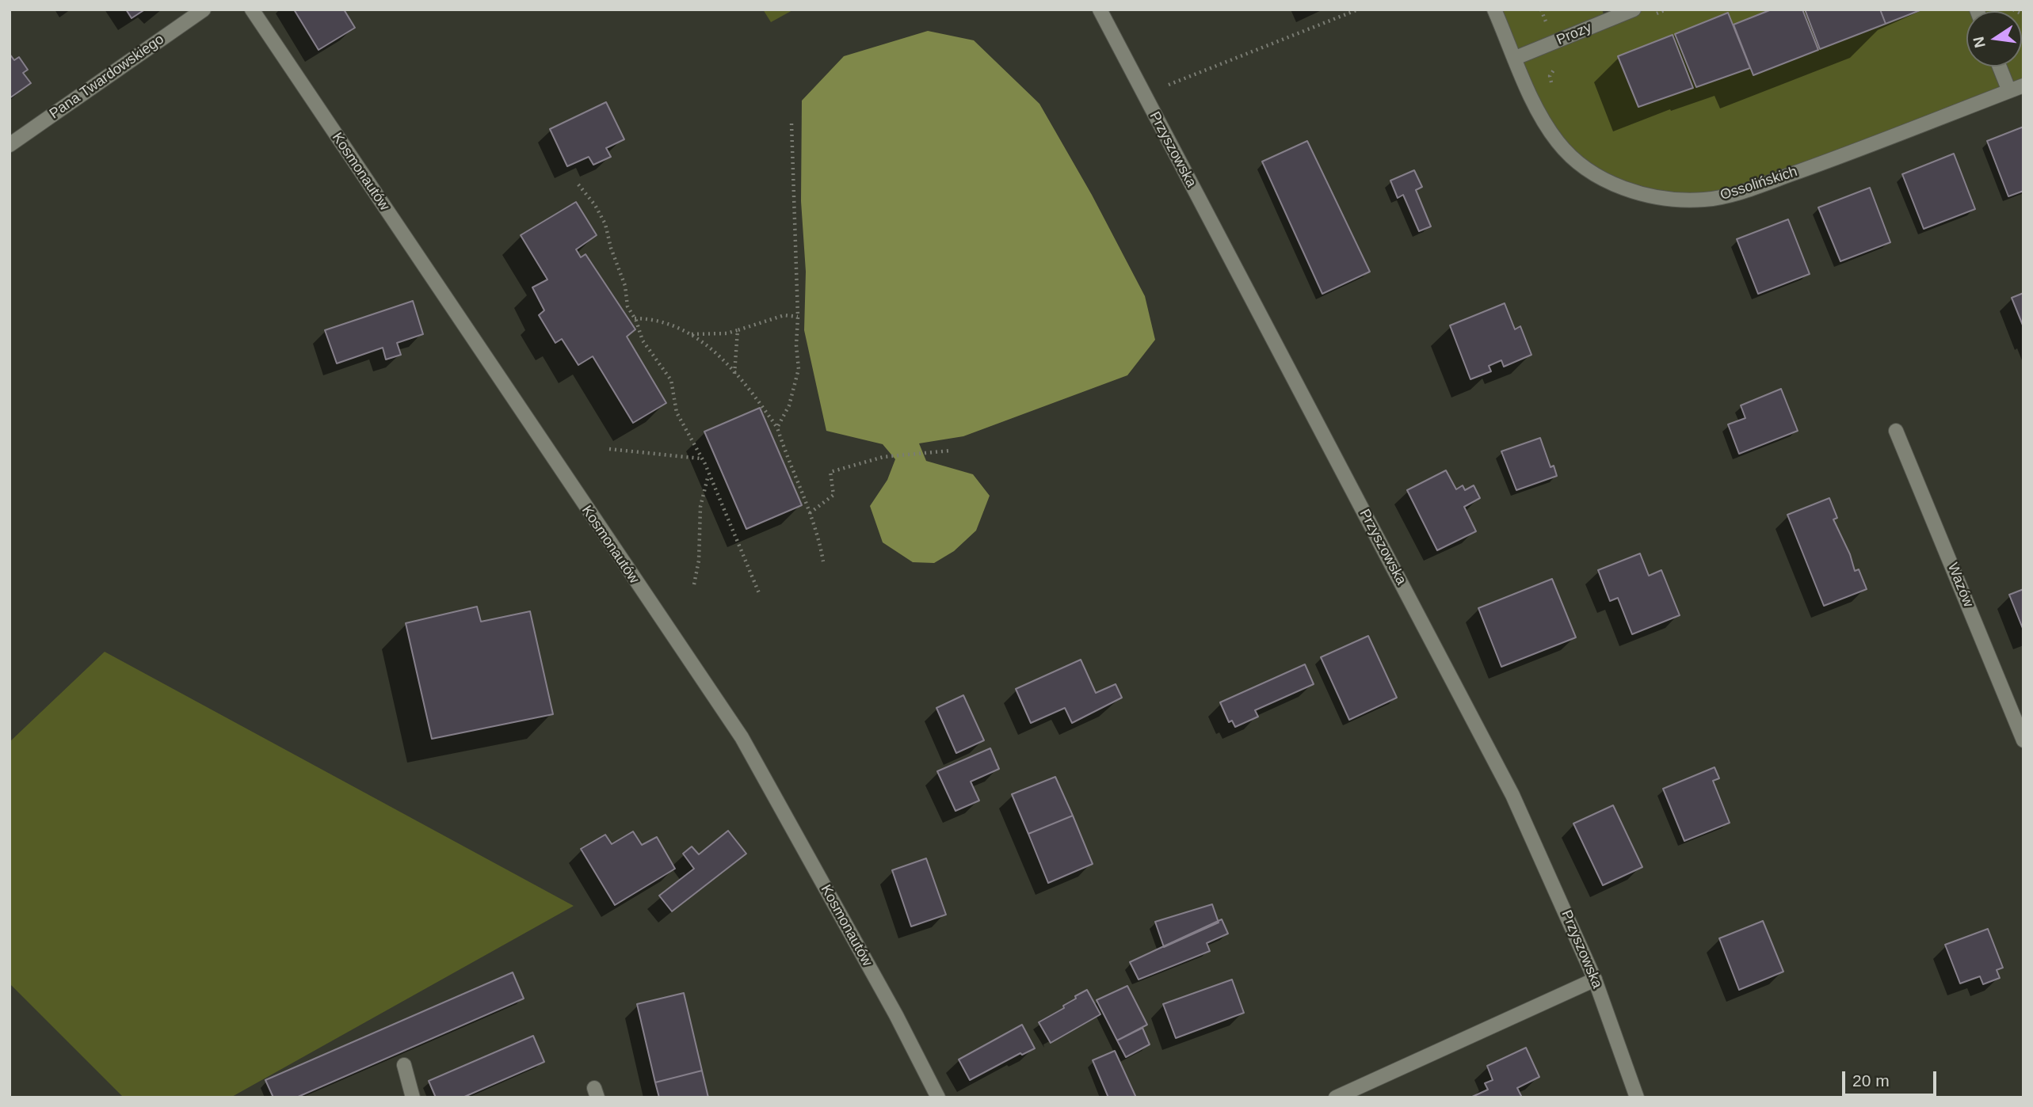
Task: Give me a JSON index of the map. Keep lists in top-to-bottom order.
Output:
{
  "streets": {
    "street": [
      "Prozy",
      "Pana Twardowskiego",
      "Przyszowska",
      "Kosmonautów",
      "Ossolińskich",
      "Wazów"
    ]
  },
  "crossings": [
    ["Prozy", "Ossolińskich"]
  ],
  "scale_bar": "20 m",
  "north": "left"
}
